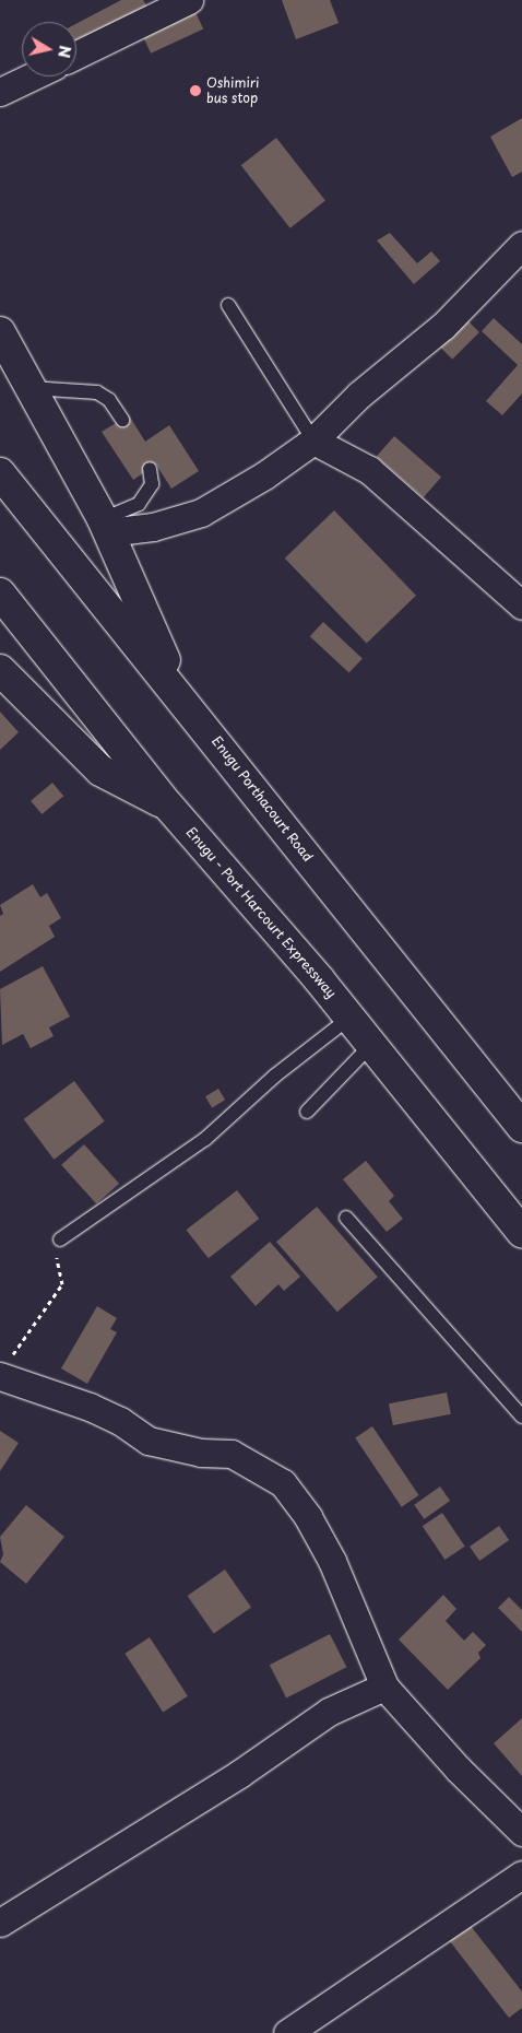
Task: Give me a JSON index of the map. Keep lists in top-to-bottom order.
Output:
{
  "streets": {
    "highway": ["Enugu Porthacourt Road", "Enugu - Port Harcourt Expressway"]
  },
  "places": ["Oshimiri bus stop"],
  "north": "right"
}
